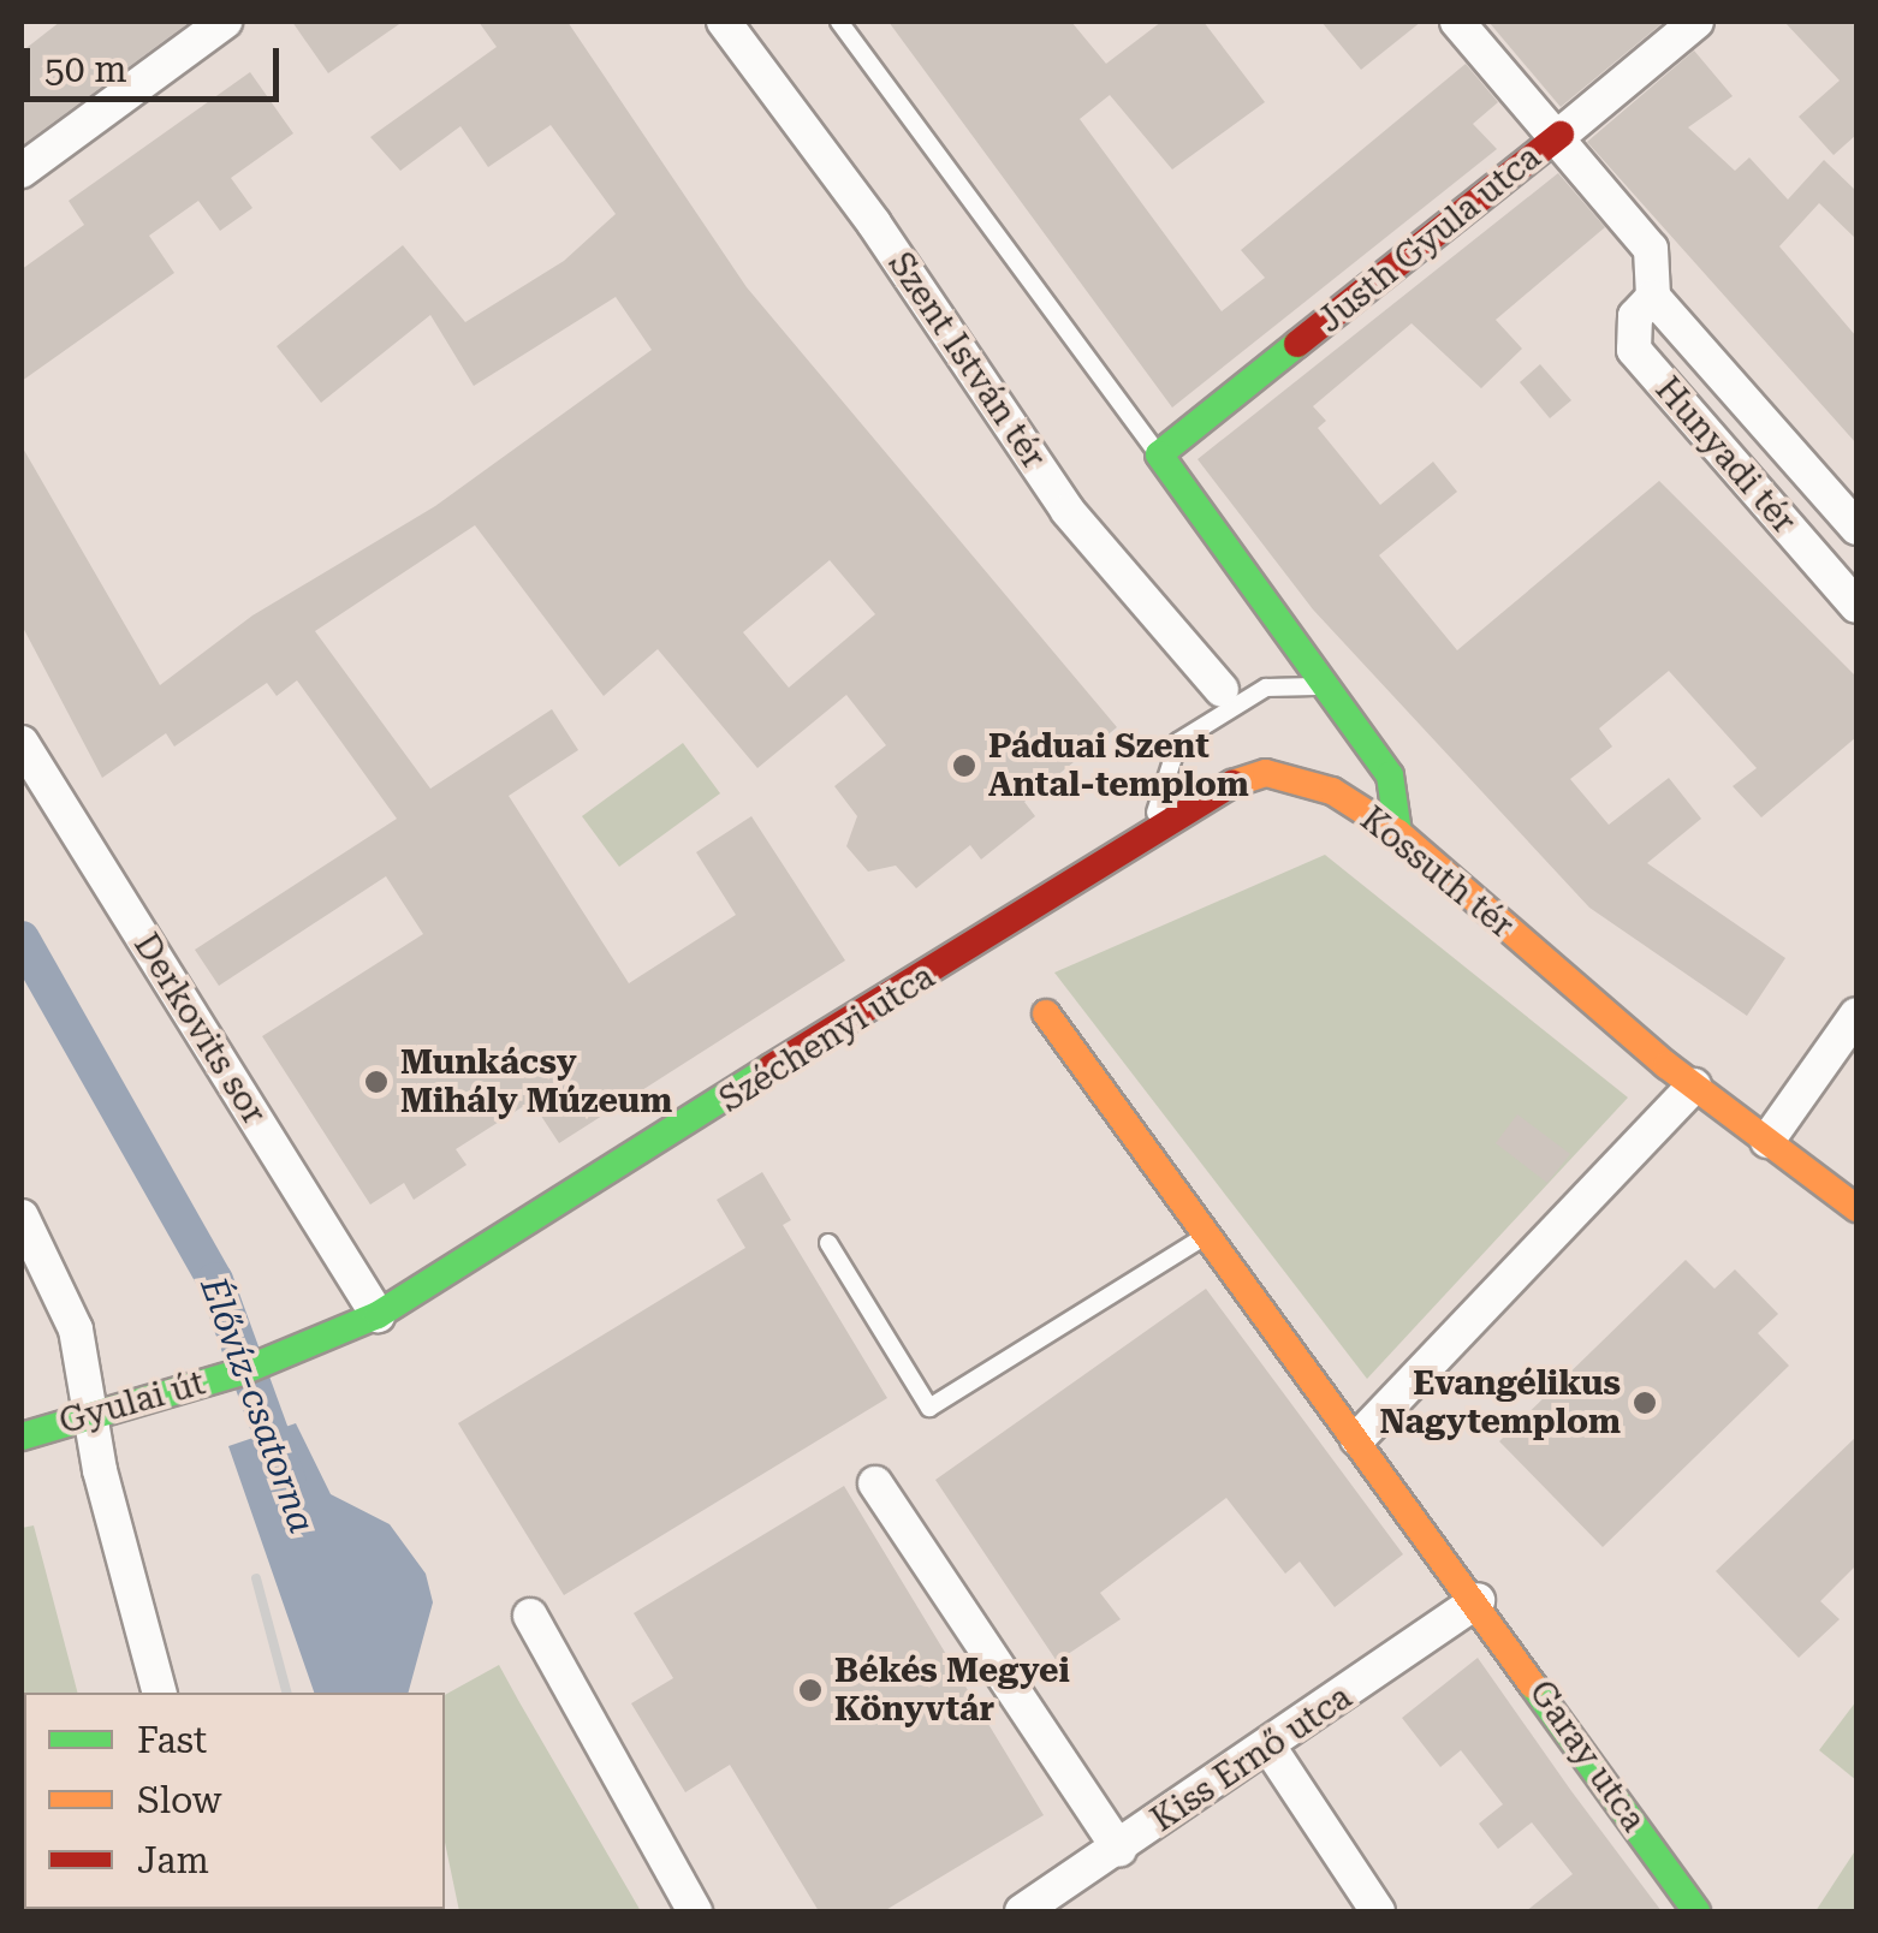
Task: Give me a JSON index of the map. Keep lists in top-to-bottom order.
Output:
{
  "streets": {
    "main road": [
      "Justh Gyula utca",
      "Kossuth tér",
      "Széchenyi utca",
      "Gyulai út",
      "Garay utca"
    ],
    "street": [
      "Szent István tér",
      "Hunyadi tér",
      "Derkovits sor",
      "Kiss Ernő utca"
    ]
  },
  "crossings": [
    ["Justh Gyula utca", "Hunyadi tér"],
    ["Kossuth tér", "Széchenyi utca"],
    ["Derkovits sor", "Széchenyi utca"],
    ["Derkovits sor", "Gyulai út"],
    ["Széchenyi utca", "Gyulai út"],
    ["Garay utca", "Kiss Ernő utca"]
  ],
  "water": ["Élővíz-csatorna"],
  "places": [
    "Páduai Szent Antal-templom",
    "Munkácsy Mihály Múzeum",
    "Evangélikus Nagytemplom",
    "Békés Megyei Könyvtár"
  ],
  "legend": ["Fast", "Slow", "Jam"],
  "scale_bar": "50 m"
}
